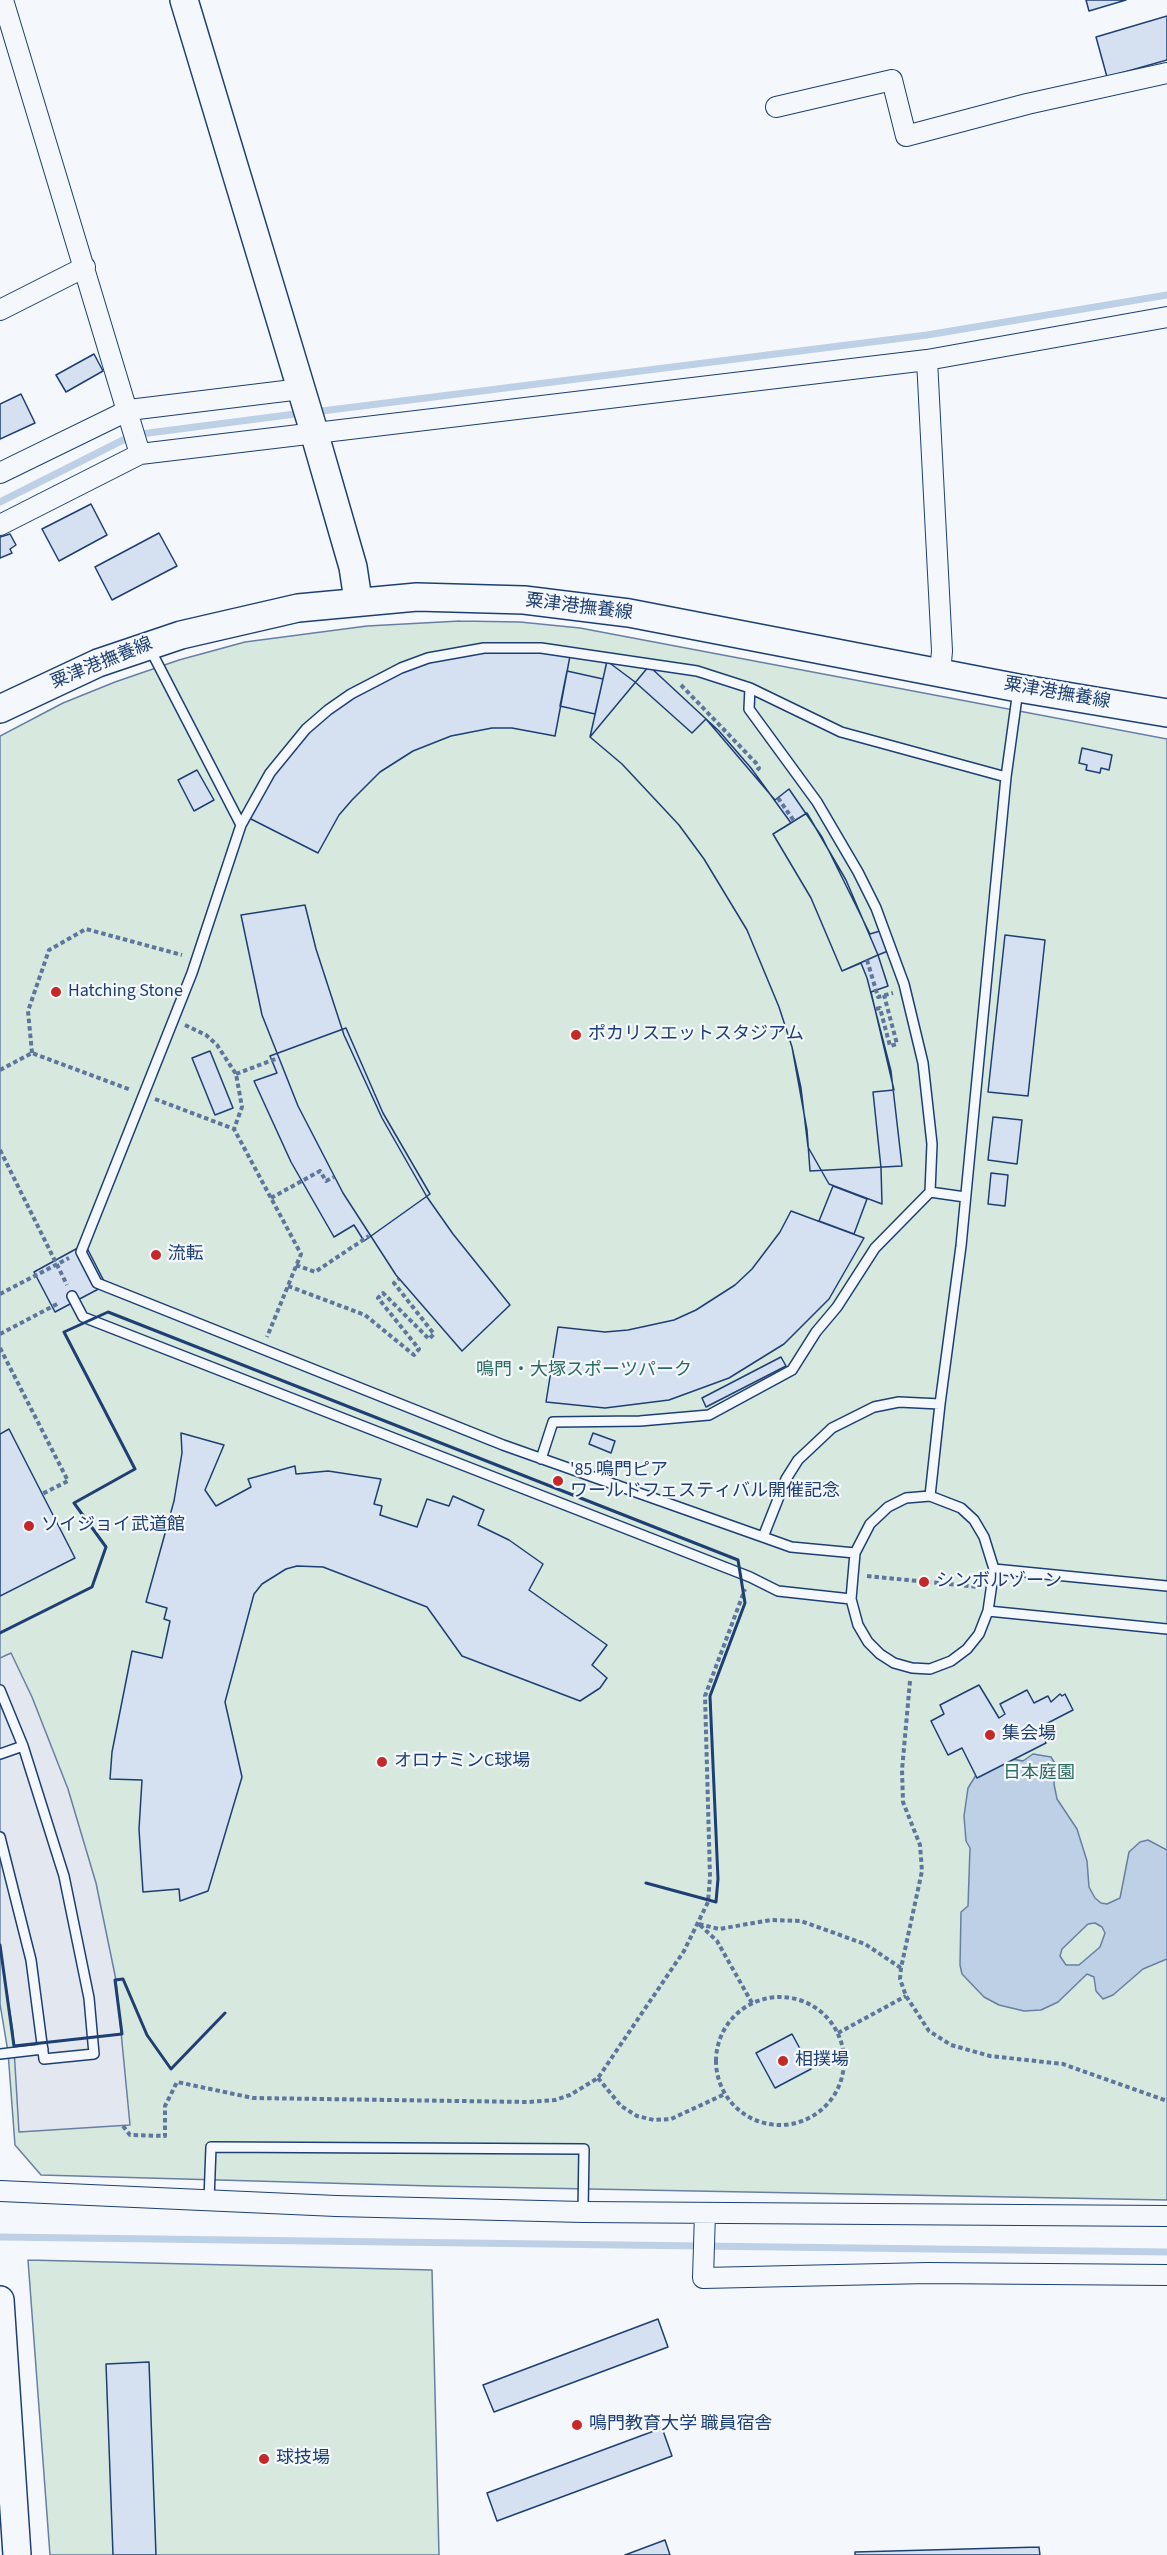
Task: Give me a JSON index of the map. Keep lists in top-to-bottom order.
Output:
{
  "streets": {
    "main road": ["粟津港撫養線"]
  },
  "parks": ["鳴門・大塚スポーツパーク", "日本庭園"],
  "places": [
    "Hatching Stone",
    "ポカリスエットスタジアム",
    "流転",
    "'85 鳴門ピア ワールドフェスティバル開催記念",
    "ソイジョイ武道館",
    "シンボルゾーン",
    "集会場",
    "オロナミンC球場",
    "相撲場",
    "鳴門教育大学 職員宿舎",
    "球技場"
  ]
}
